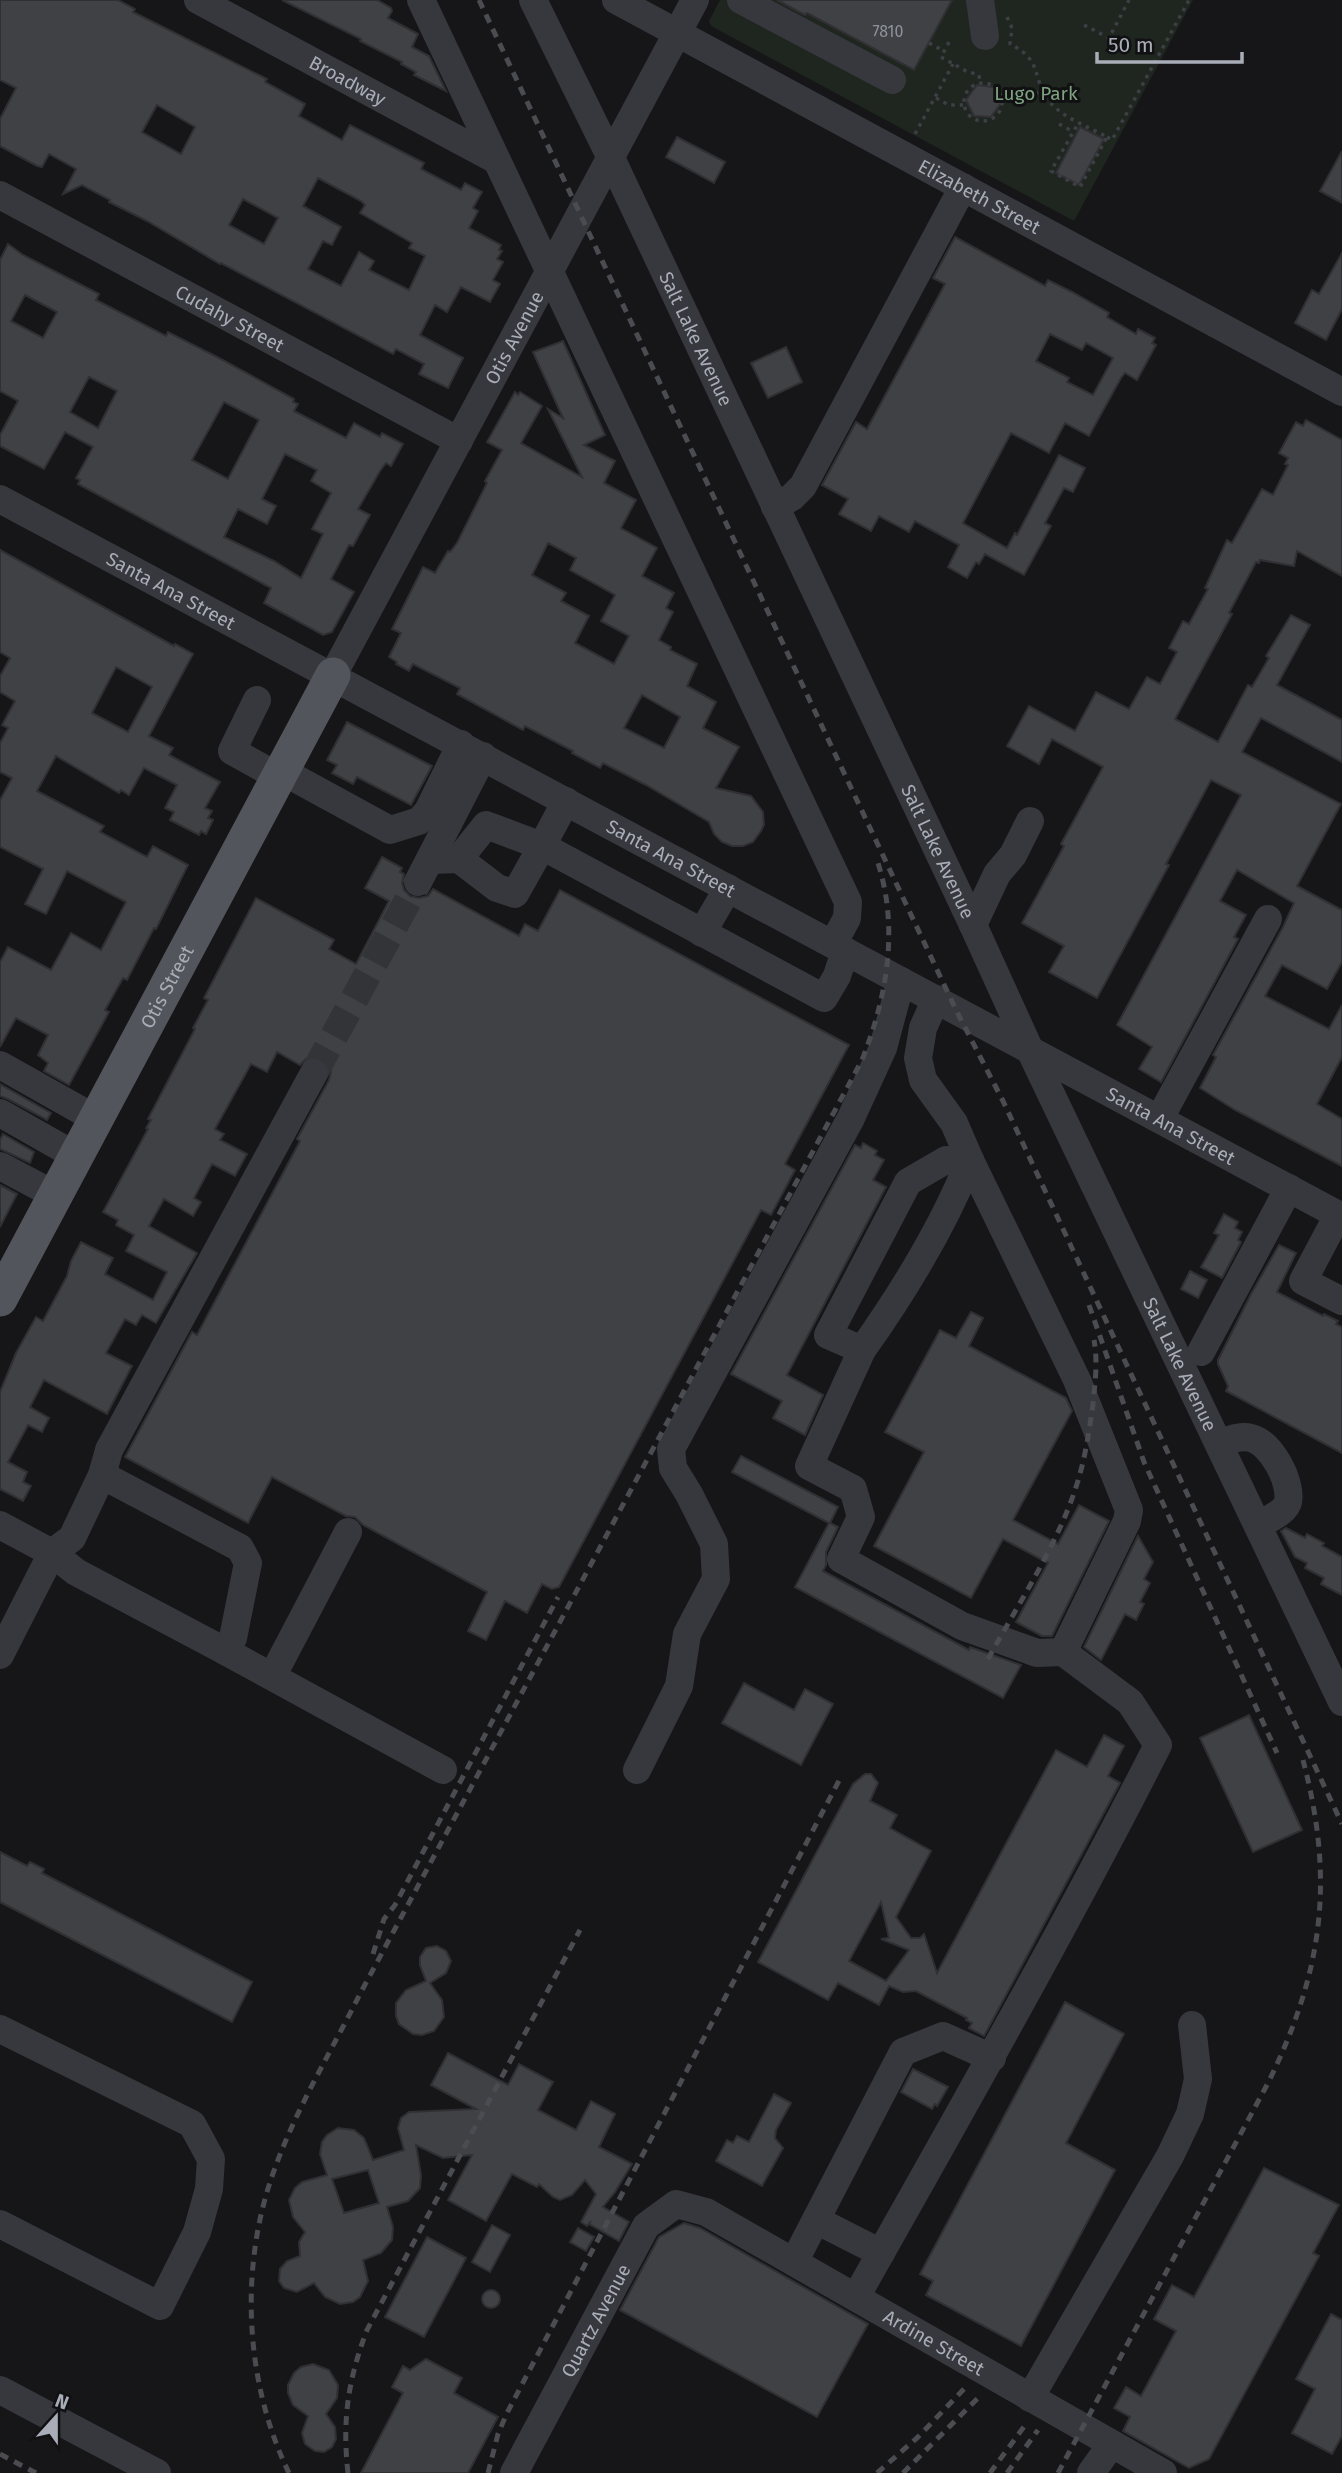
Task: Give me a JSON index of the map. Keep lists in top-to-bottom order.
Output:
{
  "streets": {
    "main road": ["Otis Street"],
    "street": [
      "Broadway",
      "Elizabeth Street",
      "Cudahy Street",
      "Otis Avenue",
      "Salt Lake Avenue",
      "Santa Ana Street",
      "Quartz Avenue",
      "Ardine Street"
    ]
  },
  "crossings": [
    ["Elizabeth Street", "Otis Avenue"],
    ["Cudahy Street", "Otis Avenue"],
    ["Otis Avenue", "Salt Lake Avenue"],
    ["Otis Avenue", "Santa Ana Street"],
    ["Otis Avenue", "Otis Street"],
    ["Salt Lake Avenue", "Santa Ana Street"],
    ["Santa Ana Street", "Otis Street"],
    ["Quartz Avenue", "Ardine Street"]
  ],
  "parks": ["Lugo Park"],
  "house_numbers": ["7810"],
  "scale_bar": "50 m",
  "north": "top"
}
